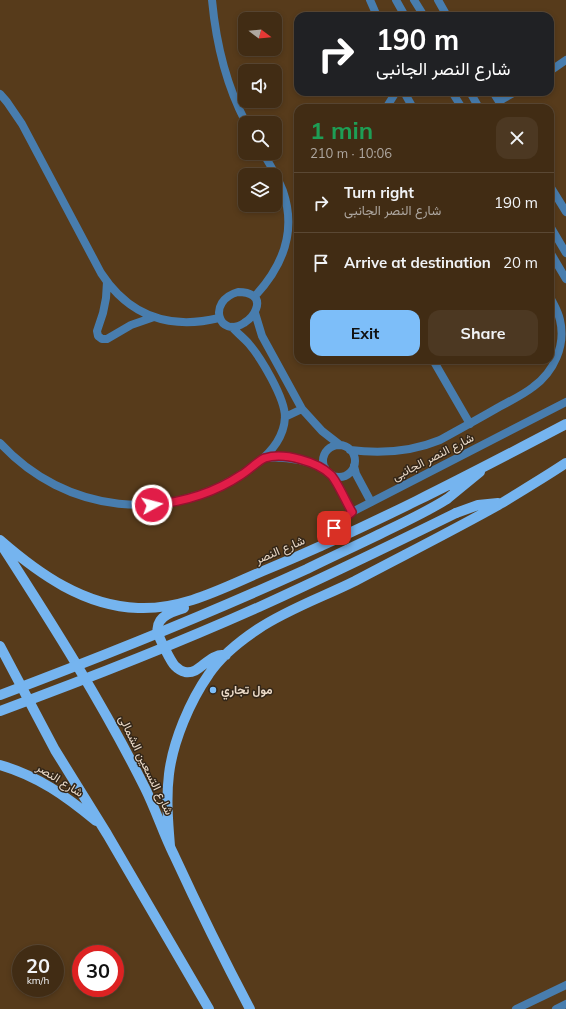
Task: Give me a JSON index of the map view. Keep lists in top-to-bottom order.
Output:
{
  "streets": {
    "main road": ["شارع النصر", "شارع التسعين الشمالى"],
    "street": ["شارع النصر الجانبى"]
  },
  "crossings": [
    ["شارع النصر الجانبى", "شارع النصر"]
  ],
  "places": ["مول تجاري"],
  "north": "right",
  "page": {
    "turn": ["190 m", "شارع النصر الجانبى"],
    "heading": ["1 min", "210 m · 10:06"],
    "list": [
      {
        "name": "Turn right",
        "note": "شارع النصر الجانبى",
        "value": "190 m"
      },
      {
        "name": "Arrive at destination",
        "value": "20 m"
      }
    ],
    "buttons": ["Exit", "Share"],
    "speed": "20 km/h",
    "limit": "30"
  }
}
